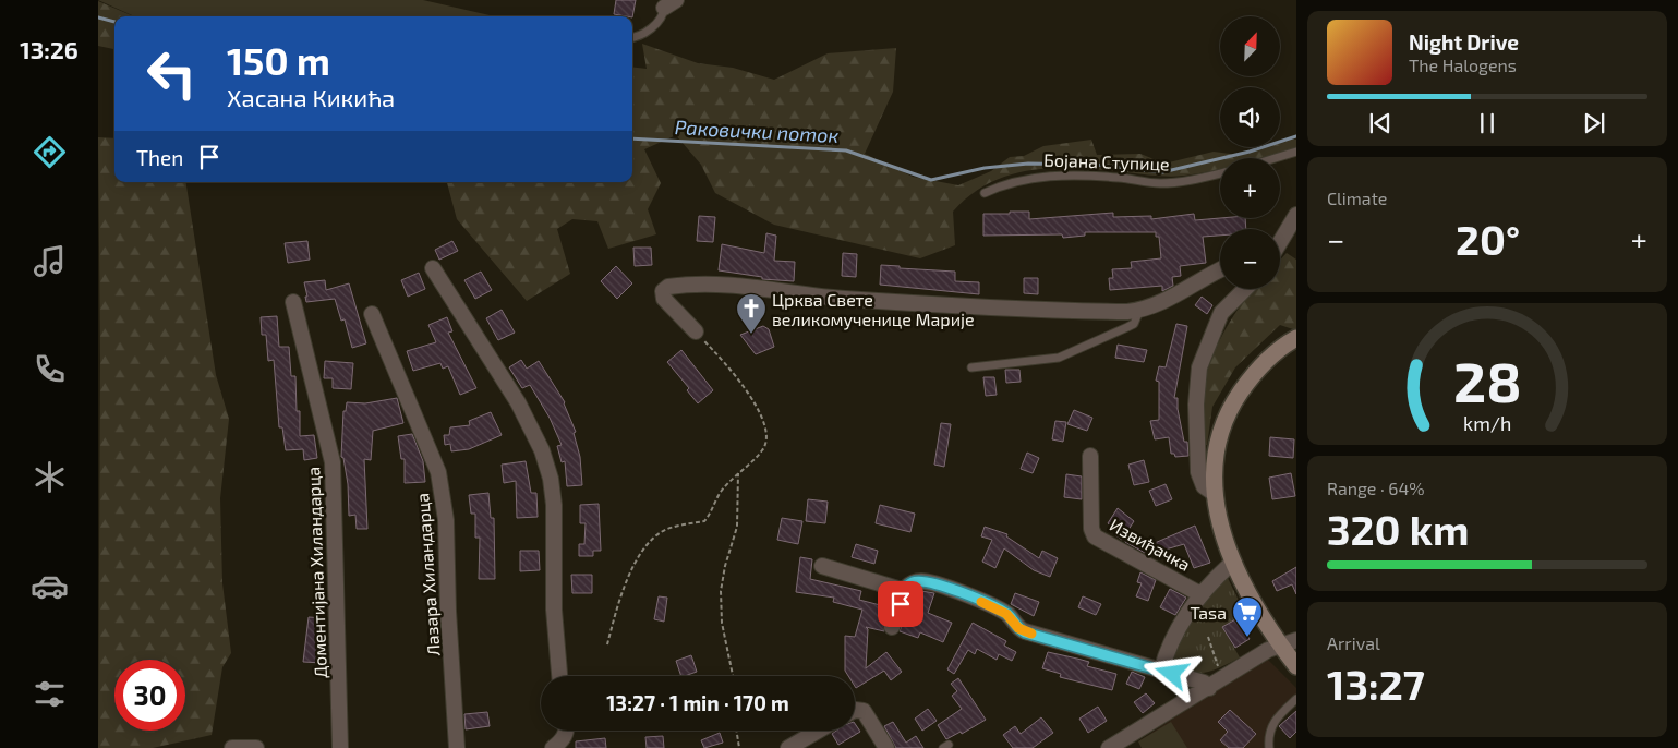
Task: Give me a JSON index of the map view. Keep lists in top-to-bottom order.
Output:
{
  "streets": {
    "street": ["Извиђачка", "Доментијана Хиландарца", "Лазара Хиландарца"],
    "lane": ["Бојана Ступице"]
  },
  "water": ["Раковички поток"],
  "places": {
    "church": ["Црква Свете великомученице Марије"],
    "supermarket": ["Tasa"]
  },
  "north": "top right",
  "page": {
    "tabs": "13:26",
    "map_buttons": ["+", "−"],
    "turn": ["150 m", "Хасана Кикића"],
    "song": ["Night Drive", "The Halogens"],
    "then": "Then",
    "tile": [
      "Climate",
      ["Range · 64%", "320 km"],
      ["Arrival", "13:27"]
    ],
    "heat": ["−", "20°", "+"],
    "limit": "30",
    "trip": "13:27 · 1 min · 170 m",
    "gauge": ["28", "km/h"]
  }
}
